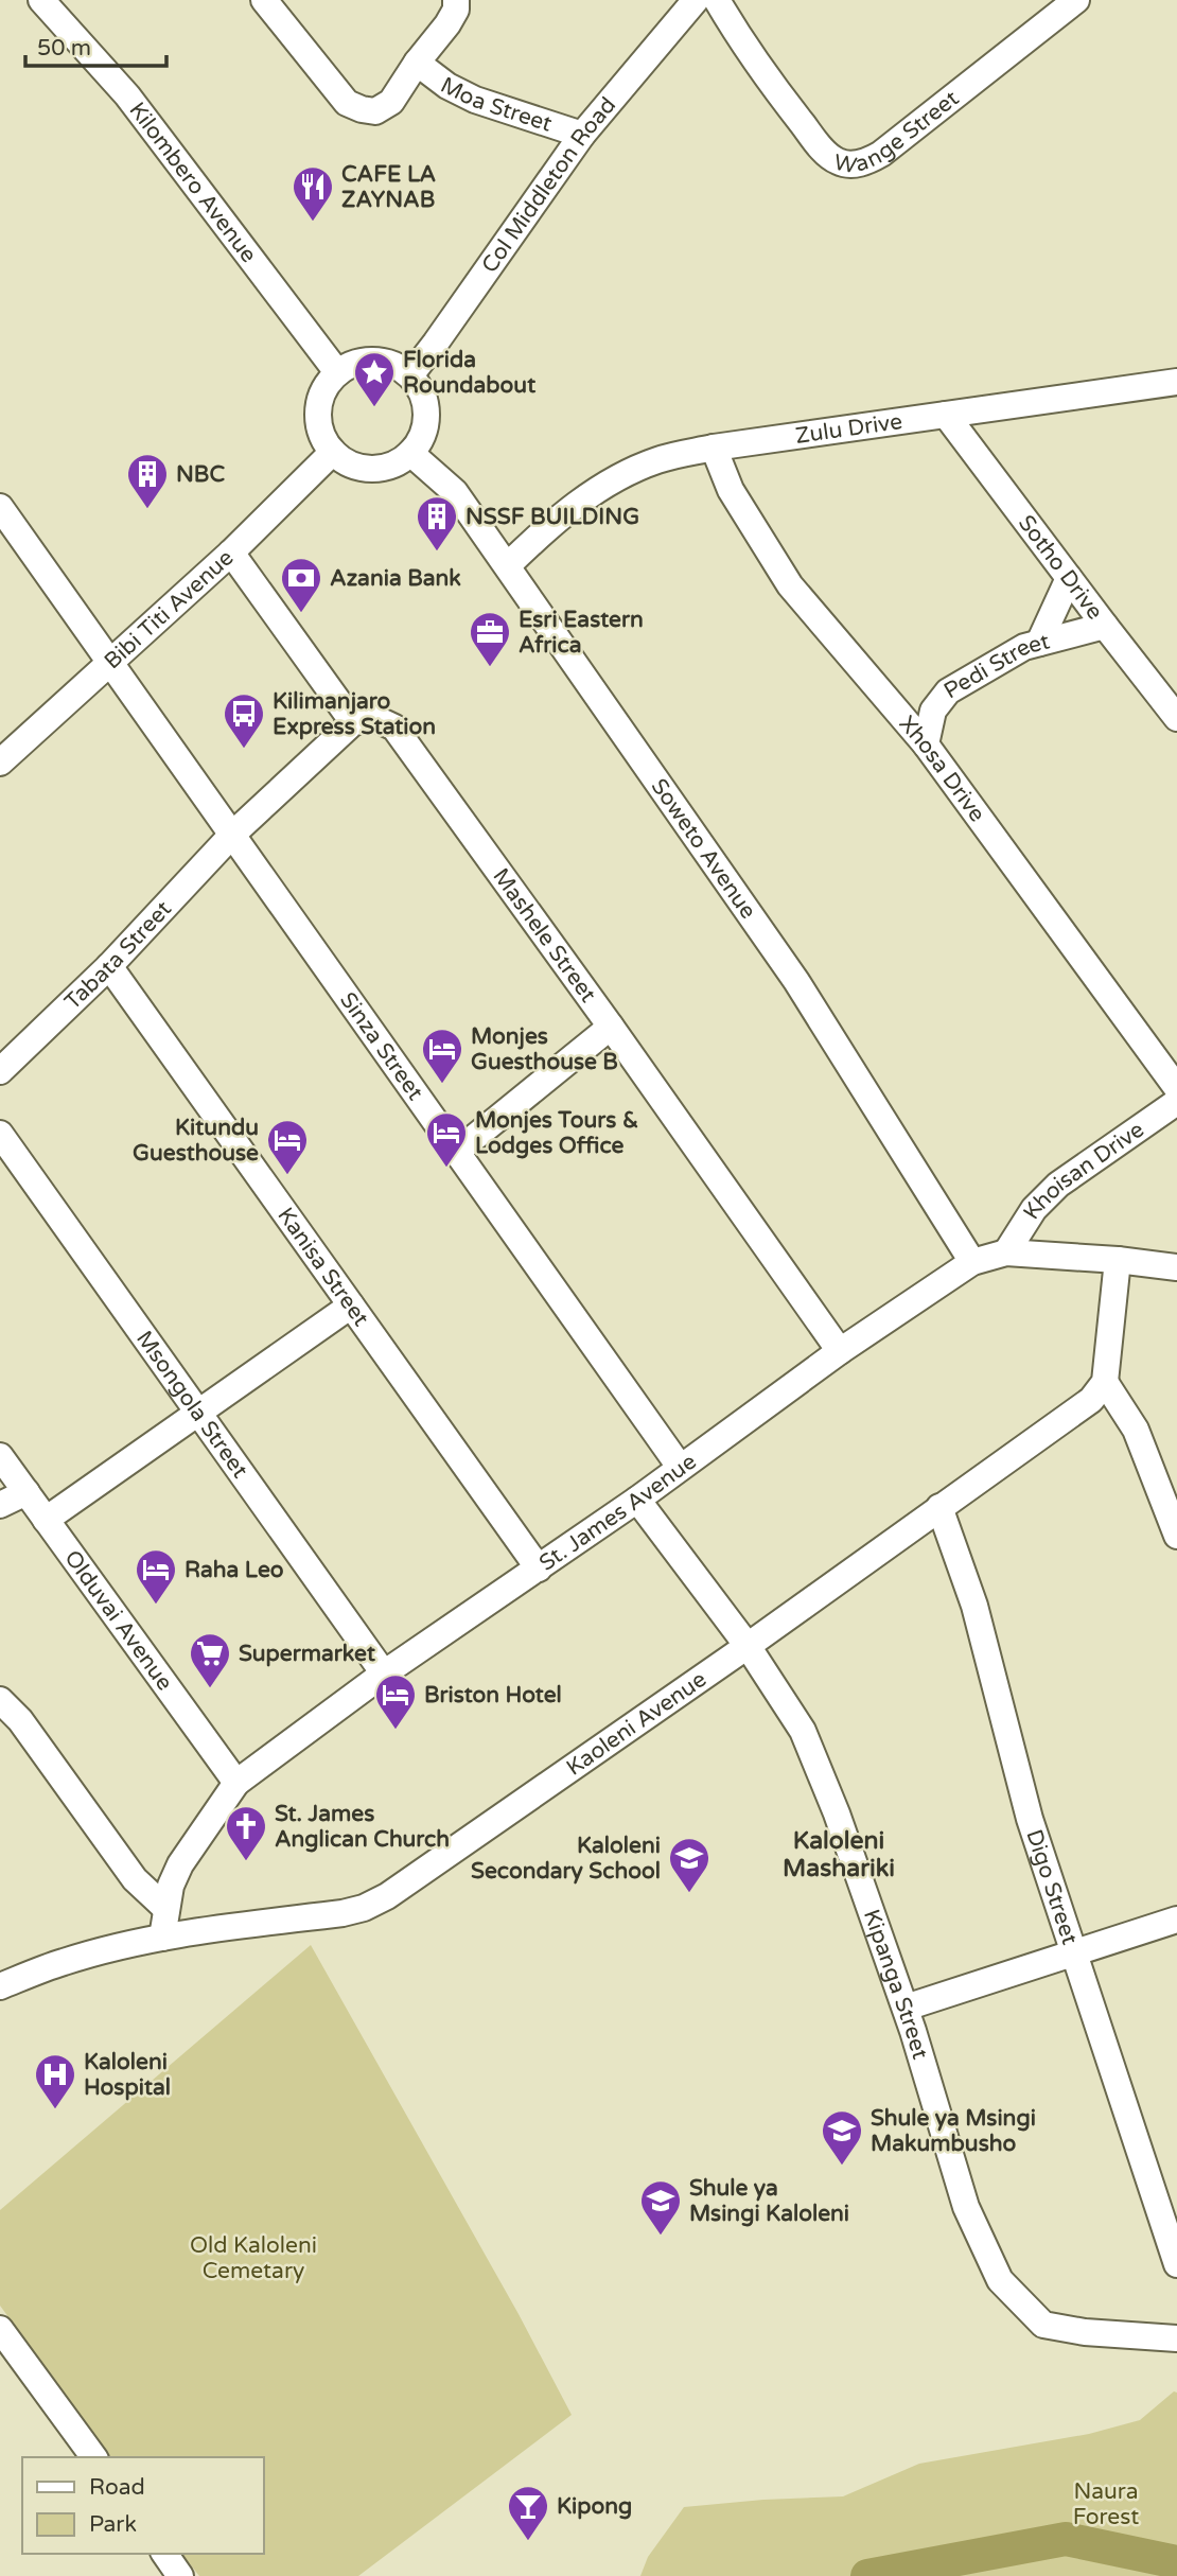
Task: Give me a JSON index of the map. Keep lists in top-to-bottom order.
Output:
{
  "streets": {
    "street": [
      "Moa Street",
      "Wange Street",
      "Kilombero Avenue",
      "Col Middleton Road",
      "Zulu Drive",
      "Sotho Drive",
      "Bibi Titi Avenue",
      "Pedi Street",
      "Xhosa Drive",
      "Soweto Avenue",
      "Mashele Street",
      "Tabata Street",
      "Sinza Street",
      "Khoisan Drive",
      "Kanisa Street",
      "Msongola Street",
      "St. James Avenue",
      "Olduvai Avenue",
      "Kaoleni Avenue",
      "Digo Street",
      "Kipanga Street"
    ]
  },
  "crossings": [
    ["Moa Street", "Col Middleton Road"],
    ["Kilombero Avenue", "Col Middleton Road"],
    ["Kilombero Avenue", "Bibi Titi Avenue"],
    ["Kilombero Avenue", "Soweto Avenue"],
    ["Col Middleton Road", "Bibi Titi Avenue"],
    ["Col Middleton Road", "Soweto Avenue"],
    ["Zulu Drive", "Sotho Drive"],
    ["Zulu Drive", "Xhosa Drive"],
    ["Zulu Drive", "Soweto Avenue"],
    ["Sotho Drive", "Pedi Street"],
    ["Bibi Titi Avenue", "Soweto Avenue"],
    ["Bibi Titi Avenue", "Sinza Street"],
    ["Pedi Street", "Xhosa Drive"],
    ["Soweto Avenue", "St. James Avenue"],
    ["Mashele Street", "St. James Avenue"],
    ["Tabata Street", "Sinza Street"],
    ["Tabata Street", "Kanisa Street"],
    ["Sinza Street", "St. James Avenue"],
    ["Khoisan Drive", "St. James Avenue"],
    ["Kanisa Street", "St. James Avenue"],
    ["Msongola Street", "St. James Avenue"],
    ["St. James Avenue", "Olduvai Avenue"],
    ["St. James Avenue", "Kaoleni Avenue"],
    ["St. James Avenue", "Kipanga Street"],
    ["Kaoleni Avenue", "Digo Street"],
    ["Kaoleni Avenue", "Kipanga Street"]
  ],
  "districts": ["Kaloleni Mashariki"],
  "parks": ["Old Kaloleni Cemetary", "Naura Forest"],
  "places": {
    "restaurant": ["CAFE LA ZAYNAB"],
    "place": ["Florida Roundabout"],
    "building": ["NBC", "NSSF BUILDING"],
    "bank": ["Azania Bank"],
    "office": ["Esri Eastern Africa"],
    "bus stop": ["Kilimanjaro Express Station"],
    "hotel": [
      "Monjes Guesthouse B",
      "Monjes Tours & Lodges Office",
      "Kitundu Guesthouse",
      "Raha Leo",
      "Briston Hotel"
    ],
    "supermarket": ["Supermarket"],
    "church": ["St. James Anglican Church"],
    "school or university": ["Kaloleni Secondary School", "Shule ya Msingi Makumbusho", "Shule ya Msingi Kaloleni"],
    "hospital": ["Kaloleni Hospital"],
    "bar": ["Kipong"]
  },
  "legend": ["Road", "Park"],
  "scale_bar": "50 m"
}
